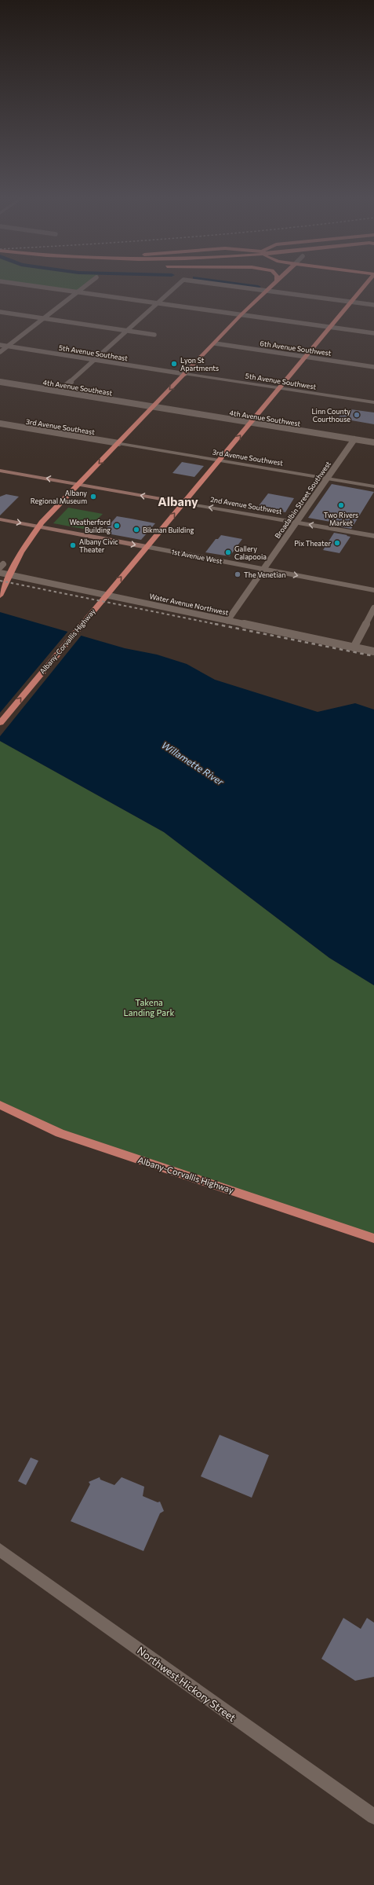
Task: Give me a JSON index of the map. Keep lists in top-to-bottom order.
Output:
{
  "streets": {
    "highway": ["Albany-Corvallis Highway"],
    "main road": ["2nd Avenue Southwest", "1st Avenue West"],
    "street": [
      "6th Avenue Southwest",
      "5th Avenue Southeast",
      "5th Avenue Southwest",
      "4th Avenue Southeast",
      "4th Avenue Southwest",
      "3rd Avenue Southeast",
      "3rd Avenue Southwest",
      "Broadalbin Street Southwest",
      "Water Avenue Northwest",
      "Northwest Hickory Street"
    ]
  },
  "crossings": [
    ["6th Avenue Southwest", "Albany-Corvallis Highway"],
    ["5th Avenue Southeast", "5th Avenue Southwest"],
    ["5th Avenue Southwest", "Albany-Corvallis Highway"],
    ["4th Avenue Southeast", "4th Avenue Southwest"],
    ["4th Avenue Southwest", "Broadalbin Street Southwest"],
    ["4th Avenue Southwest", "Albany-Corvallis Highway"],
    ["3rd Avenue Southeast", "3rd Avenue Southwest"],
    ["3rd Avenue Southwest", "Broadalbin Street Southwest"],
    ["3rd Avenue Southwest", "Albany-Corvallis Highway"],
    ["Broadalbin Street Southwest", "2nd Avenue Southwest"],
    ["Broadalbin Street Southwest", "1st Avenue West"],
    ["Broadalbin Street Southwest", "Water Avenue Northwest"],
    ["2nd Avenue Southwest", "Albany-Corvallis Highway"],
    ["1st Avenue West", "Albany-Corvallis Highway"]
  ],
  "one_way": ["2nd Avenue Southwest", "1st Avenue West"],
  "districts": ["Albany"],
  "water": ["Willamette River"],
  "parks": ["Takena Landing Park"],
  "places": [
    "Lyon St Apartments",
    "Linn County Courthouse",
    "Albany Regional Museum",
    "Two Rivers Market",
    "Weatherford Building",
    "Bikman Building",
    "Pix Theater",
    "Albany Civic Theater",
    "Gallery Calapooia",
    "The Venetian"
  ]
}
